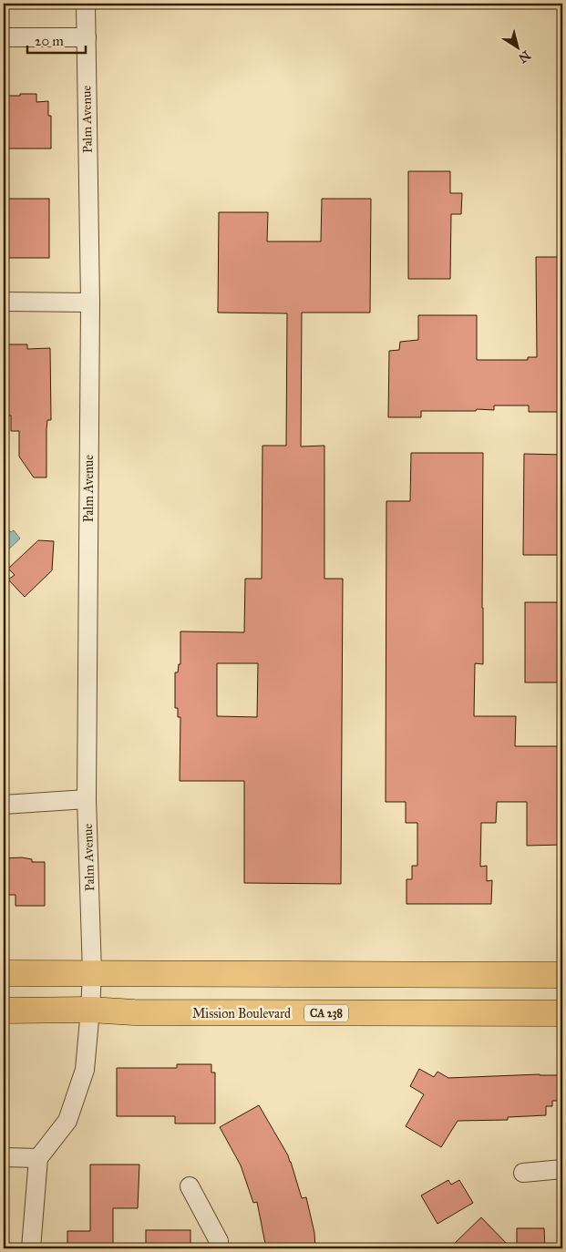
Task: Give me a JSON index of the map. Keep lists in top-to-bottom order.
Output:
{
  "streets": {
    "main road": ["Mission Boulevard", "CA 238"],
    "street": ["Palm Avenue"]
  },
  "crossings": [
    ["Palm Avenue", "Mission Boulevard"]
  ],
  "scale_bar": "20 m",
  "north": "bottom right"
}
